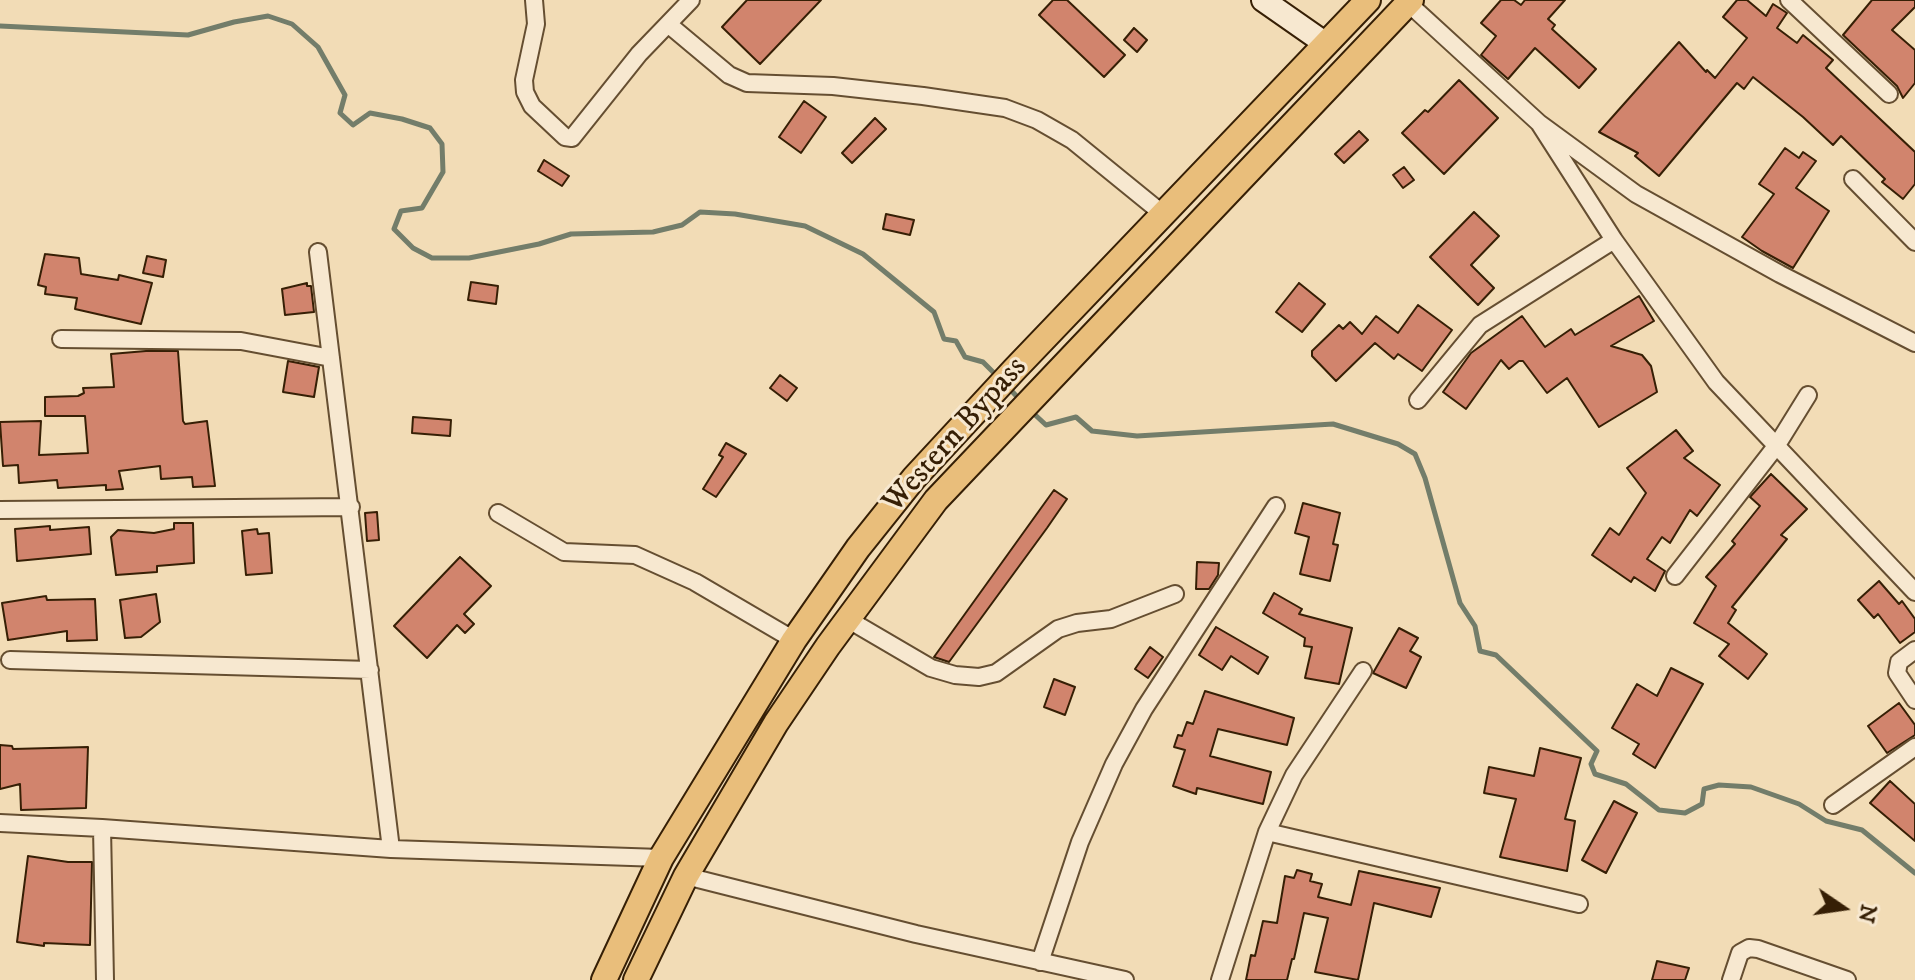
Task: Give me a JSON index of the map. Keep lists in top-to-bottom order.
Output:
{
  "streets": {
    "main road": ["Western Bypass"]
  },
  "north": "right"
}
